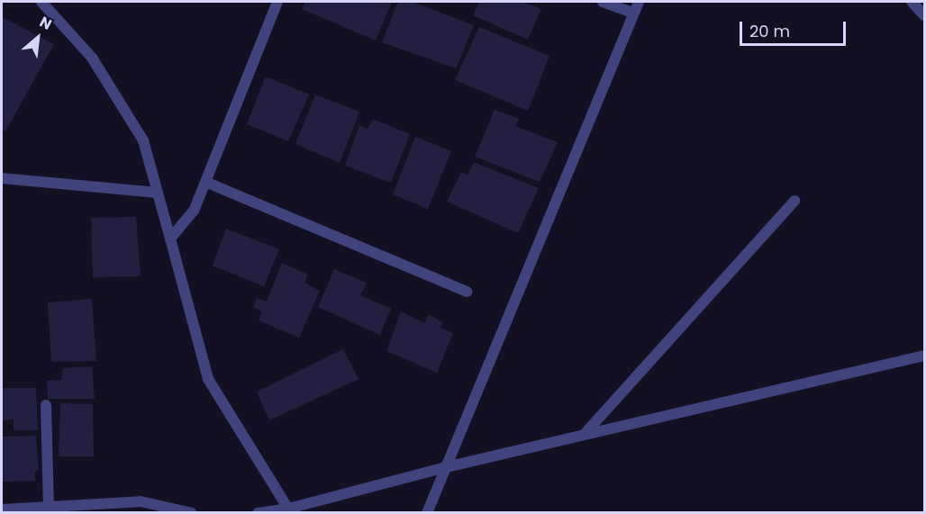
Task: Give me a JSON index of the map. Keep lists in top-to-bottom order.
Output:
{
  "scale_bar": "20 m",
  "north": "top right"
}
